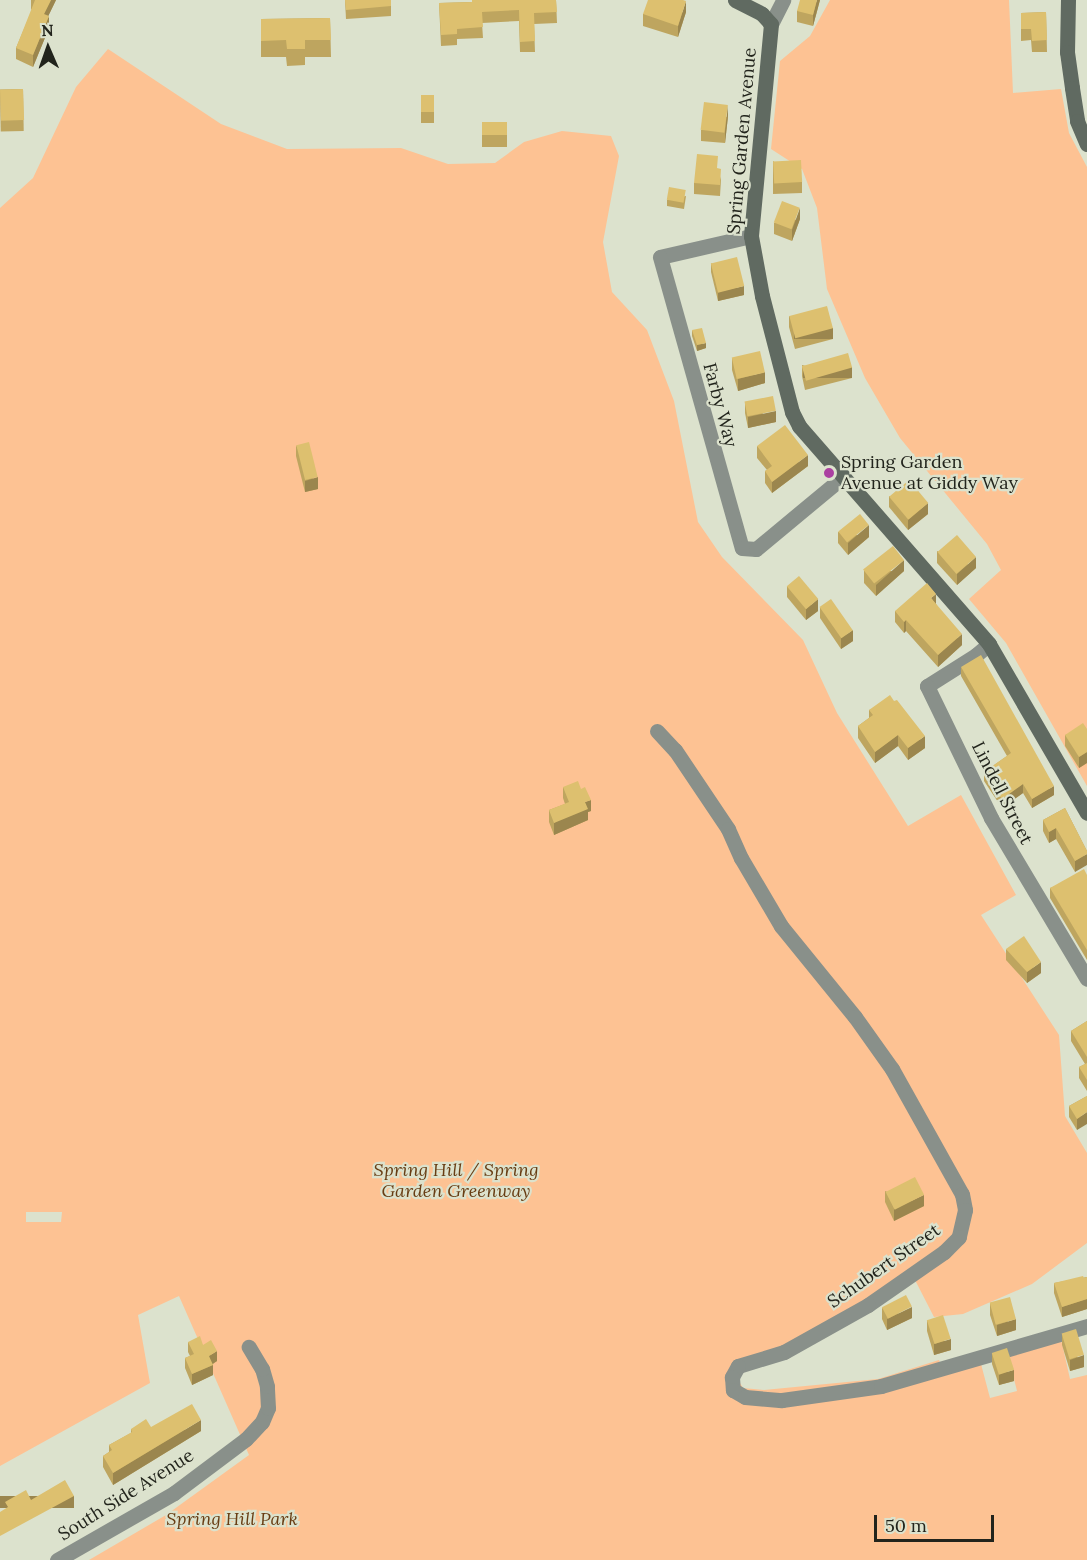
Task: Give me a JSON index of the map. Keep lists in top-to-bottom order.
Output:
{
  "streets": {
    "street": [
      "Spring Garden Avenue",
      "Farby Way",
      "Lindell Street",
      "Schubert Street",
      "South Side Avenue"
    ]
  },
  "crossings": [
    ["Spring Garden Avenue", "Farby Way"],
    ["Spring Garden Avenue", "Lindell Street"]
  ],
  "parks": ["Spring Hill / Spring Garden Greenway", "Spring Hill Park"],
  "places": ["Spring Garden Avenue at Giddy Way"],
  "scale_bar": "50 m",
  "north": "top"
}
